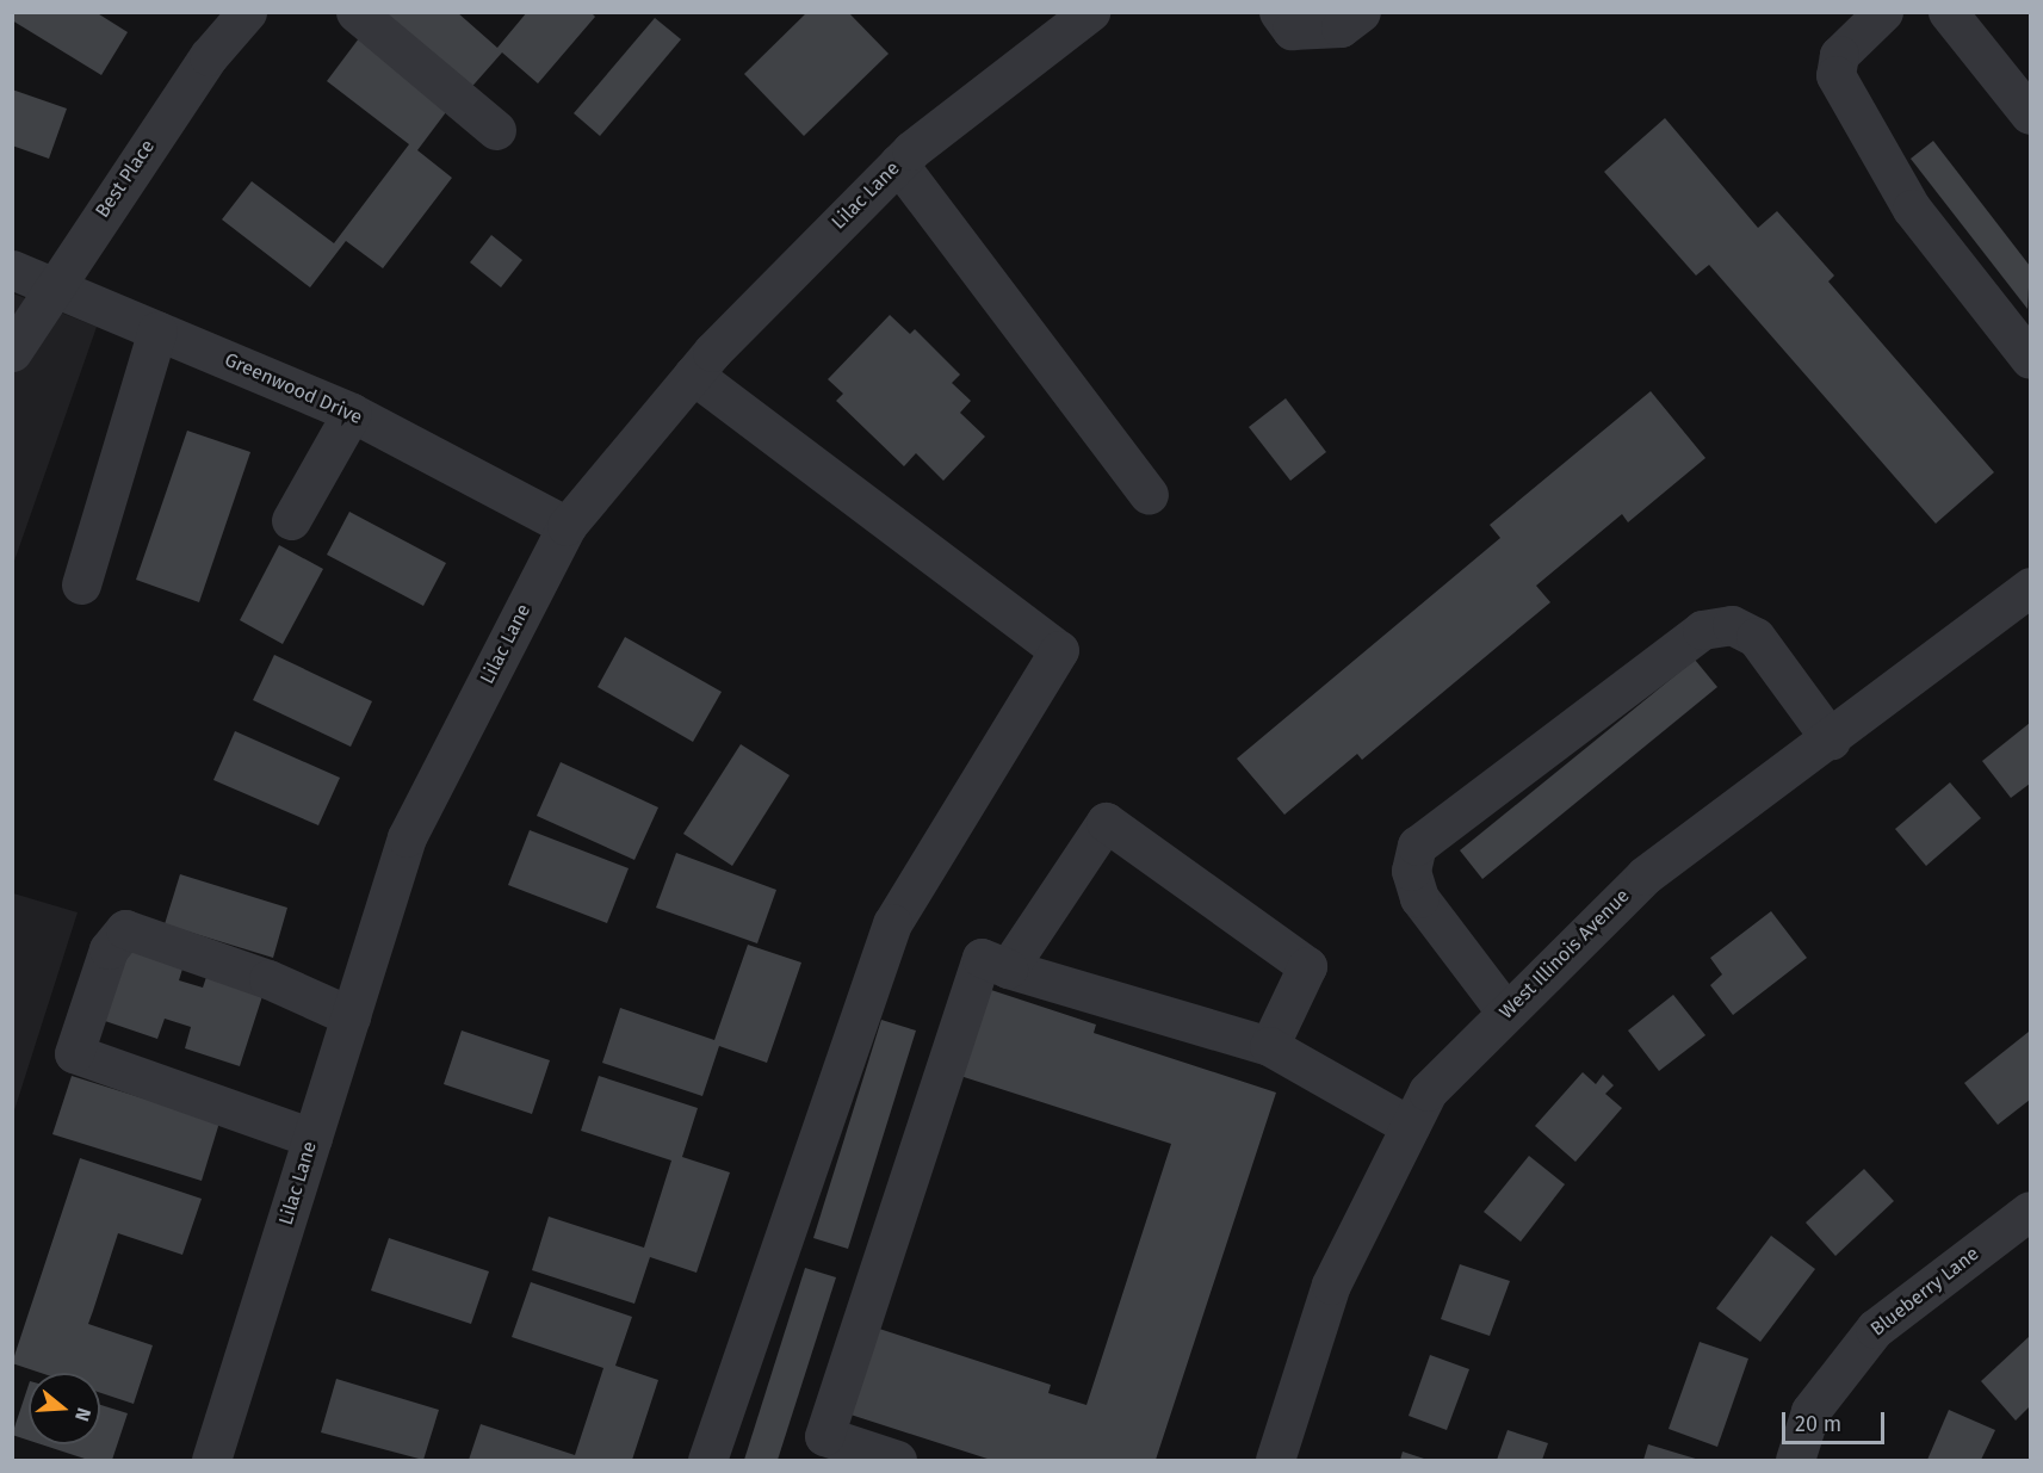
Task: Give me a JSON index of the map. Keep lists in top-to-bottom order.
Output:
{
  "streets": {
    "street": [
      "Best Place",
      "Lilac Lane",
      "Greenwood Drive",
      "West Illinois Avenue",
      "Blueberry Lane"
    ]
  },
  "crossings": [
    ["Best Place", "Greenwood Drive"],
    ["Lilac Lane", "Greenwood Drive"]
  ],
  "scale_bar": "20 m",
  "north": "right"
}
